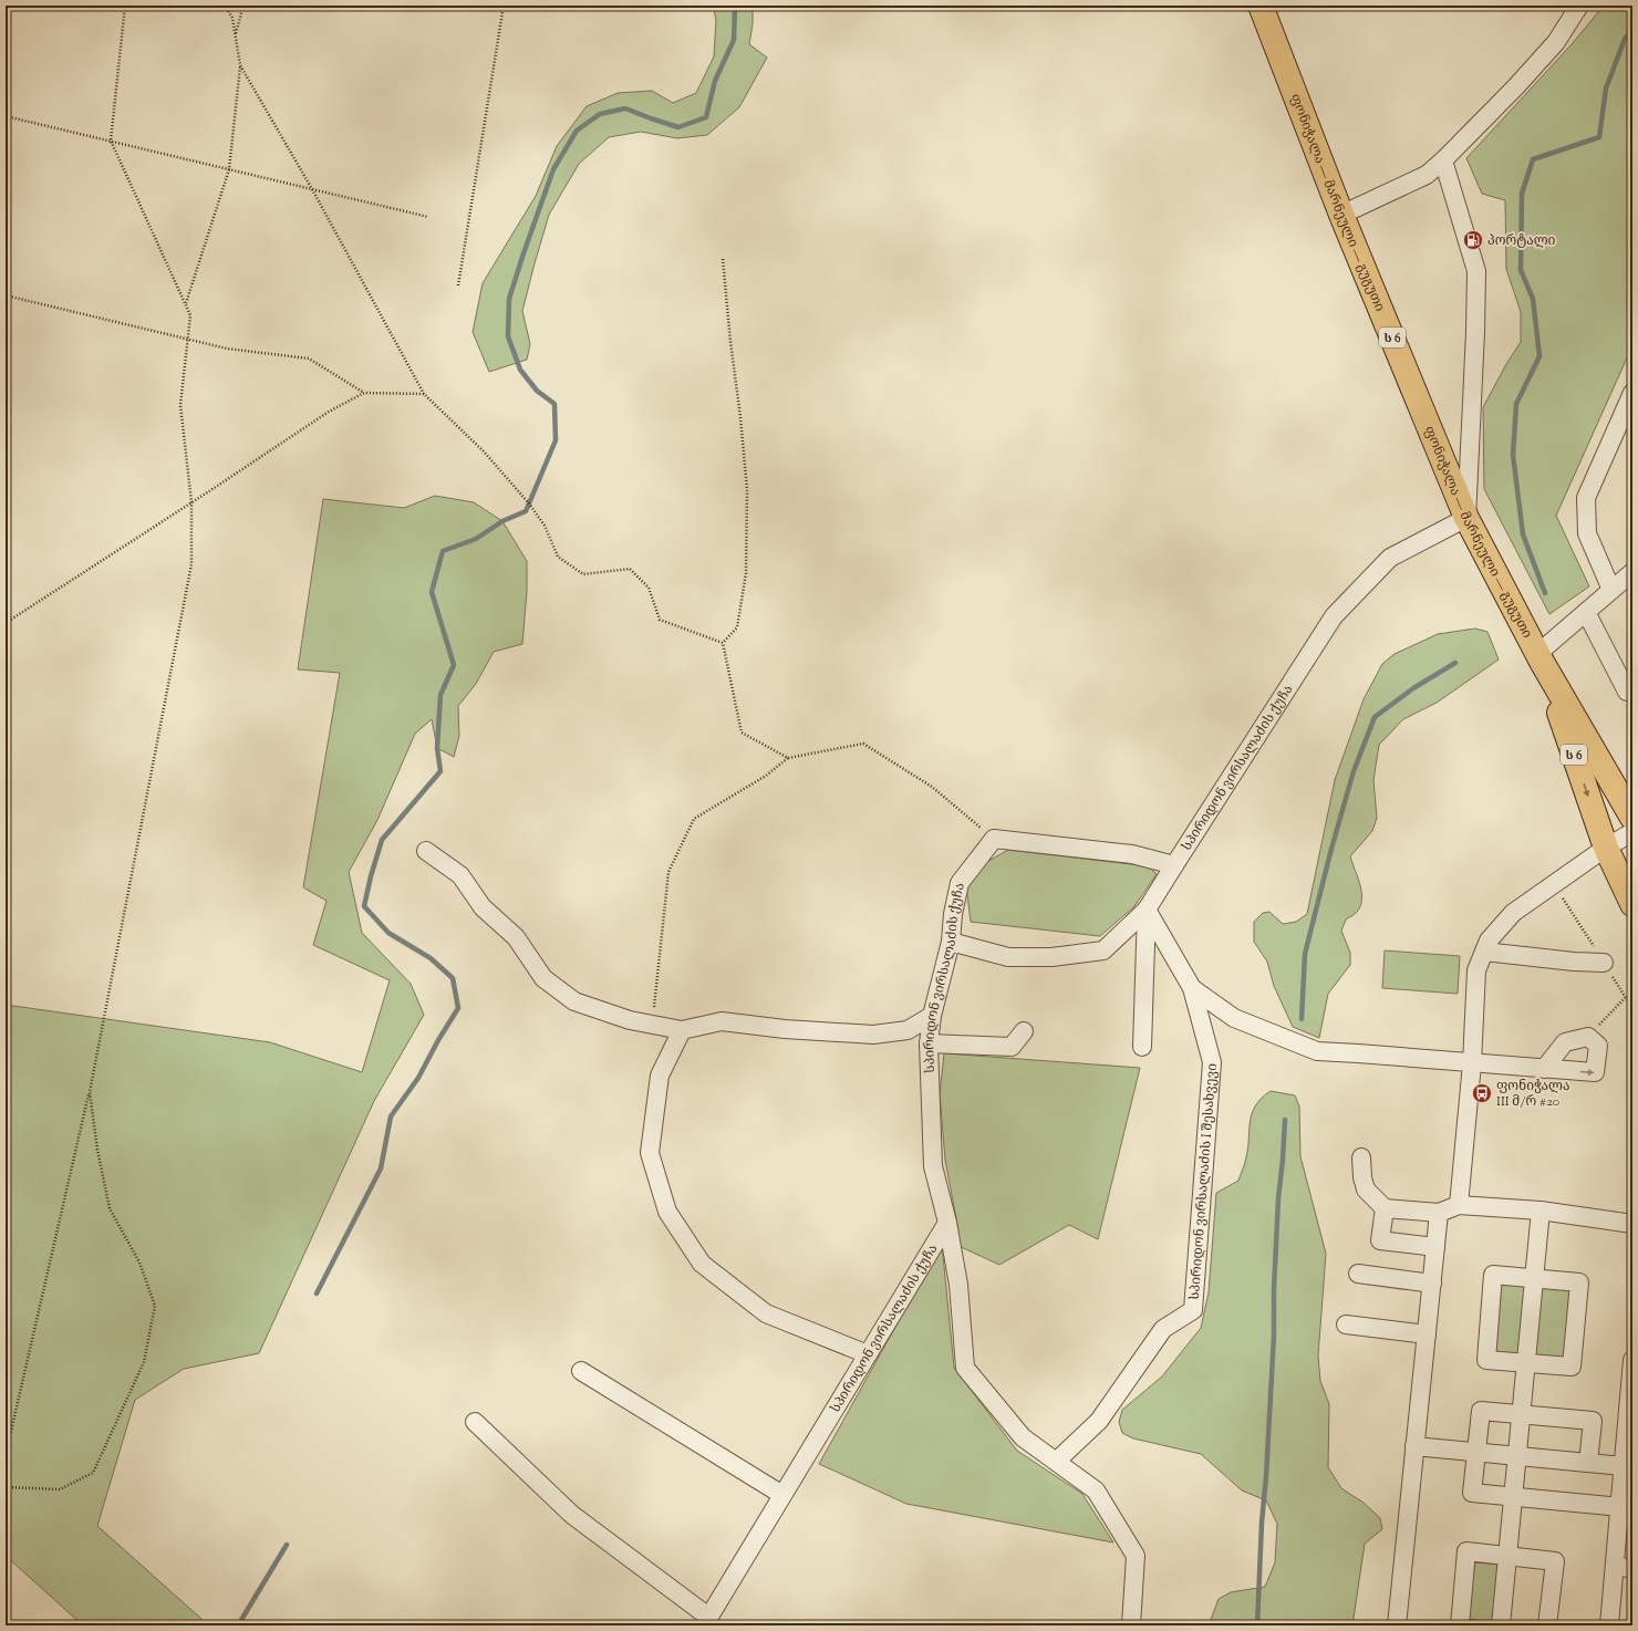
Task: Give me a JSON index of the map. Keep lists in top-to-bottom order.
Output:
{
  "streets": {
    "highway": ["ფონიჭალა — მარნეული — გუგუთი", "ს 6"],
    "street": ["სპირიდონ ვირსალაძის ქუჩა", "სპირიდონ ვირსალაძის I შესახვევი"]
  },
  "crossings": [
    ["ფონიჭალა — მარნეული — გუგუთი", "ს 6"],
    ["ფონიჭალა — მარნეული — გუგუთი", "სპირიდონ ვირსალაძის ქუჩა"]
  ],
  "places": {
    "fuel station": ["პორტალი"],
    "bus stop": ["ფონიჭალა III მ/რ #20"]
  }
}
